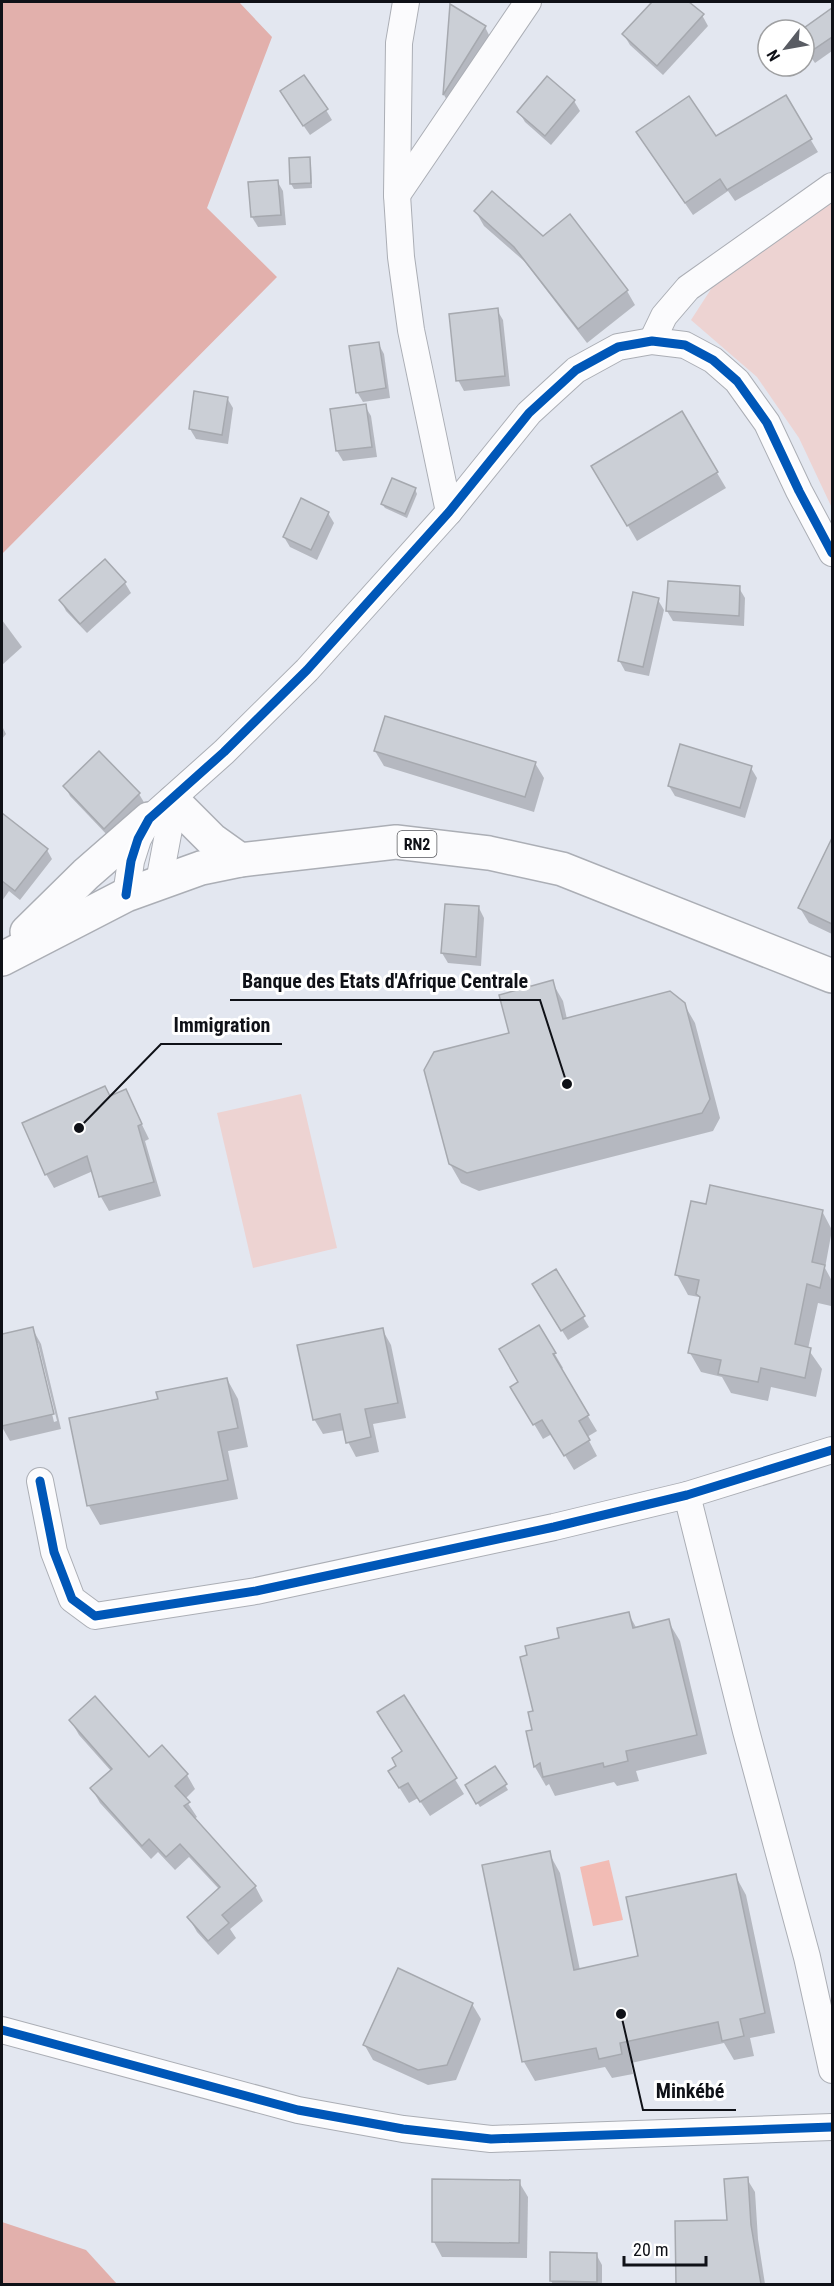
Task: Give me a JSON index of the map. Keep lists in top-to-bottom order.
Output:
{
  "streets": {
    "highway": ["RN2"]
  },
  "places": ["Banque des Etats d'Afrique Centrale", "Immigration", "Minkébé"],
  "scale_bar": "20 m",
  "north": "bottom left"
}
